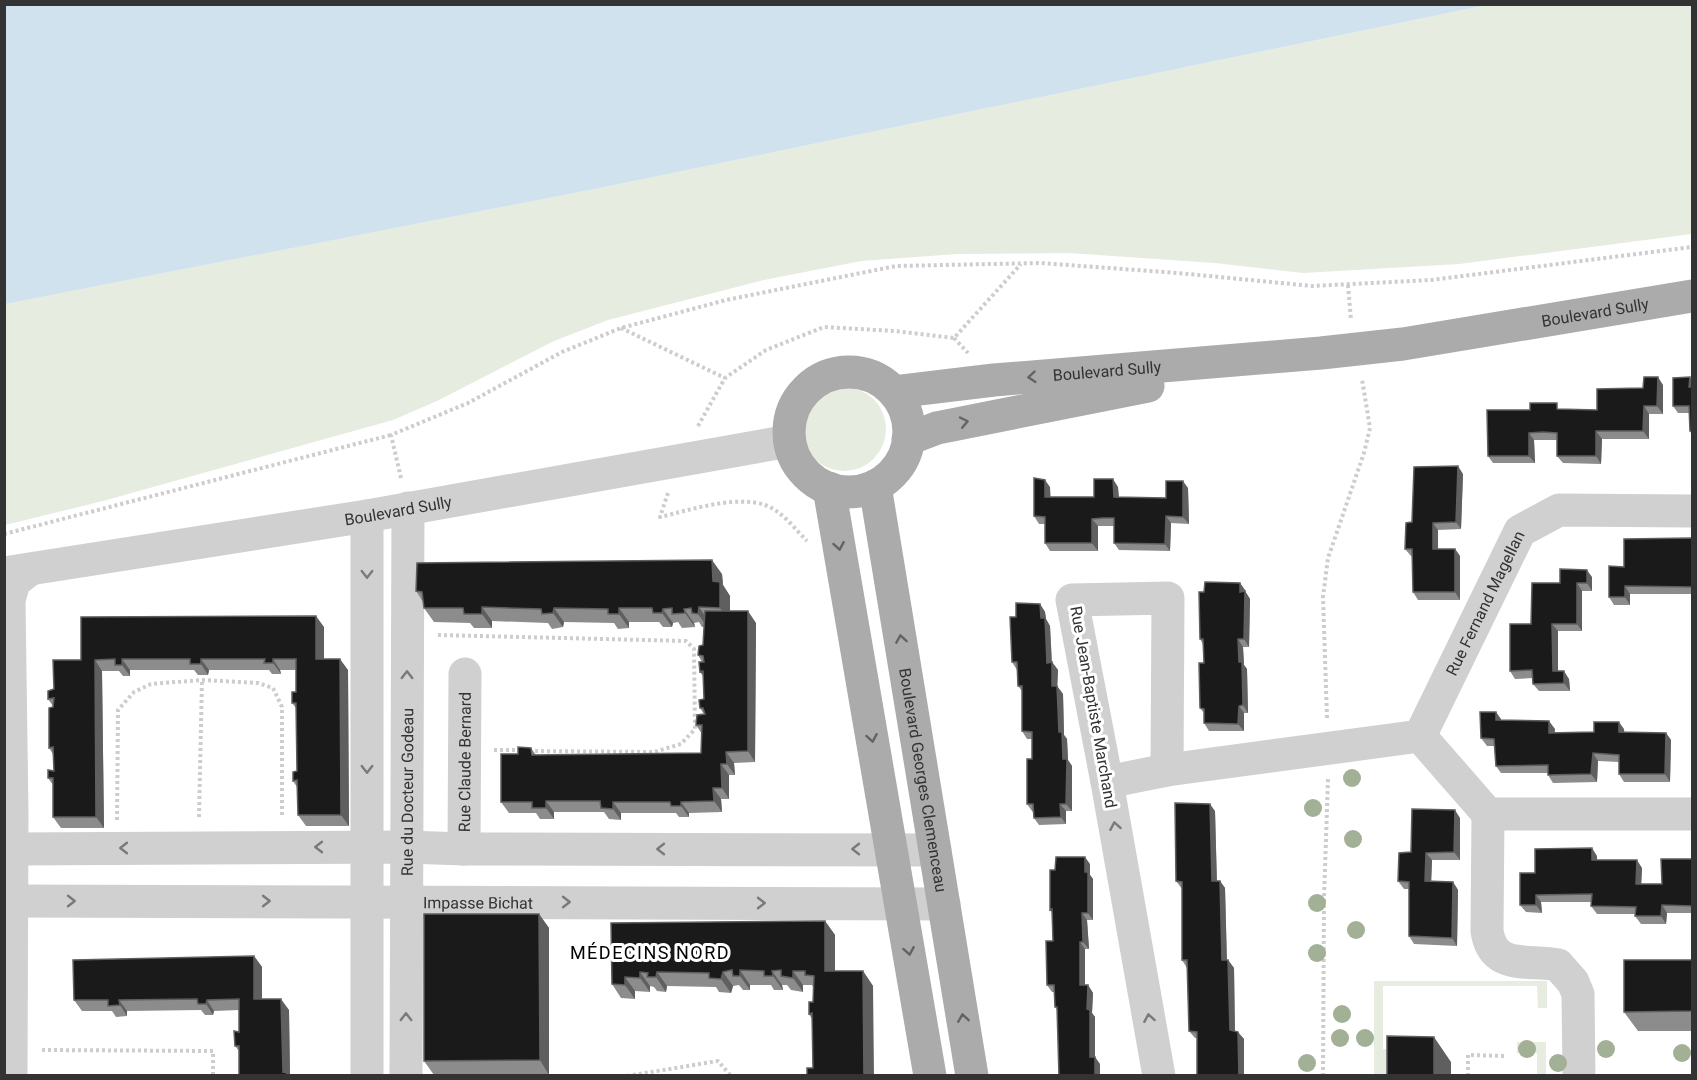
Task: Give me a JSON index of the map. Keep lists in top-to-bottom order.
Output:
{
  "streets": {
    "main road": ["Boulevard Sully", "Boulevard Georges Clemenceau"],
    "street": [
      "Rue Fernand Magellan",
      "Rue Jean-Baptiste Marchand",
      "Rue Claude Bernard",
      "Rue du Docteur Godeau",
      "Impasse Bichat"
    ]
  },
  "crossings": [
    ["Boulevard Sully", "Boulevard Georges Clemenceau"],
    ["Boulevard Sully", "Rue du Docteur Godeau"],
    ["Boulevard Georges Clemenceau", "Impasse Bichat"],
    ["Rue du Docteur Godeau", "Impasse Bichat"]
  ],
  "one_way": ["Rue Jean-Baptiste Marchand"],
  "districts": ["MÉDECINS NORD"]
}
